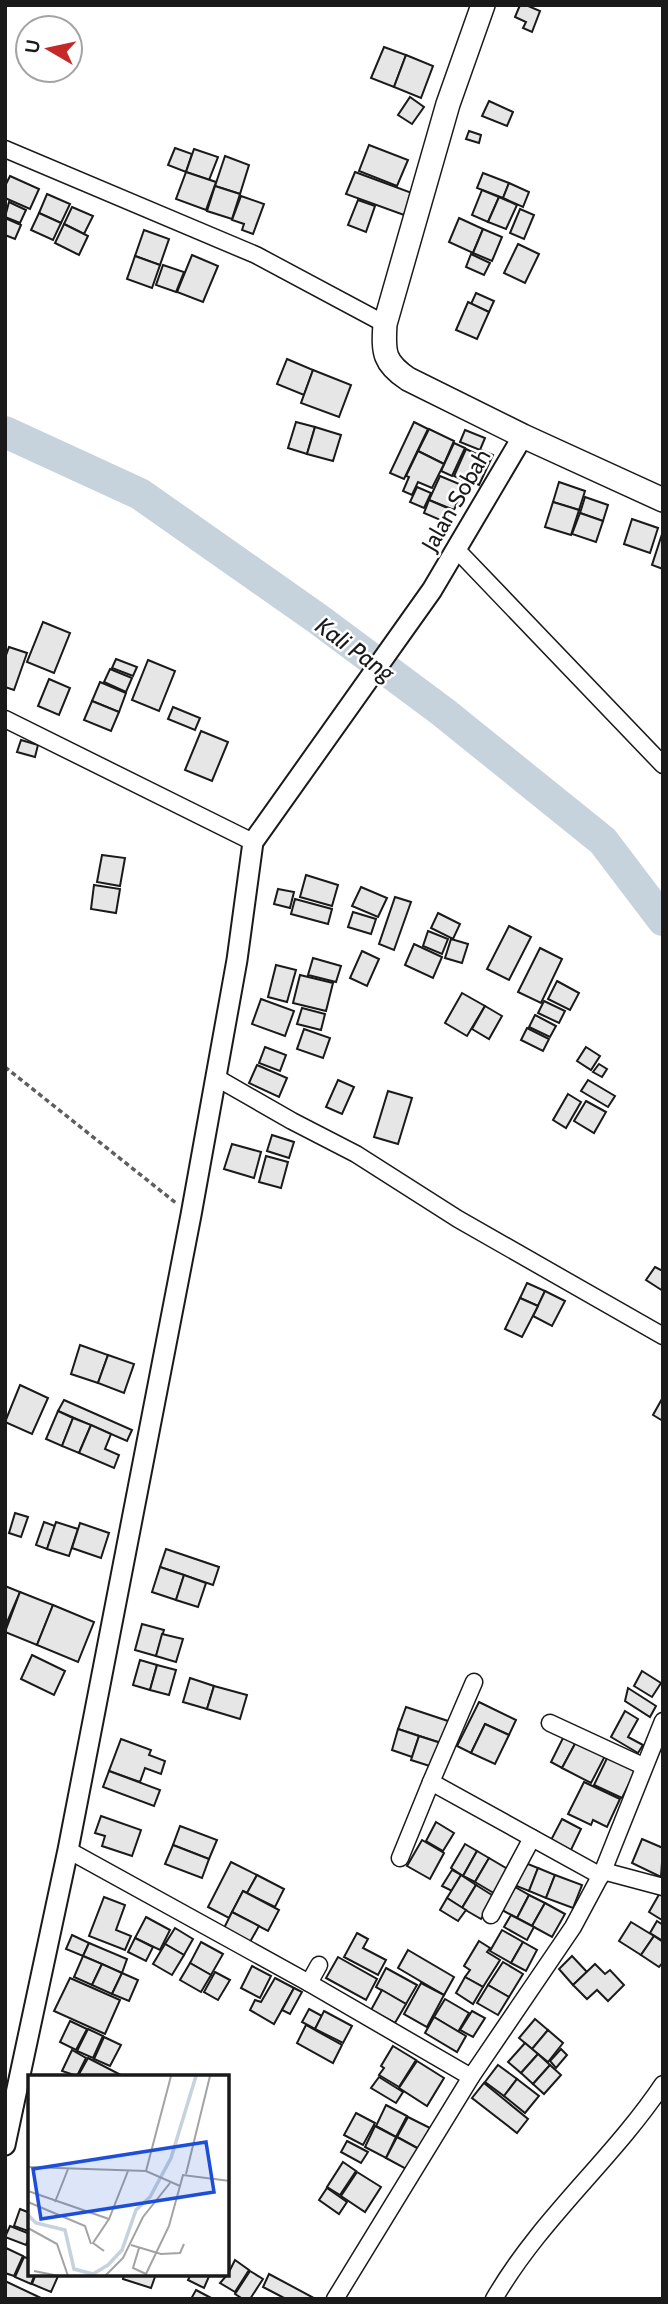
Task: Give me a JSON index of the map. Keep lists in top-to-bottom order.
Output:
{
  "streets": {
    "street": ["Jalan Sobah"]
  },
  "water": ["Kali Pang"],
  "north": "left"
}
